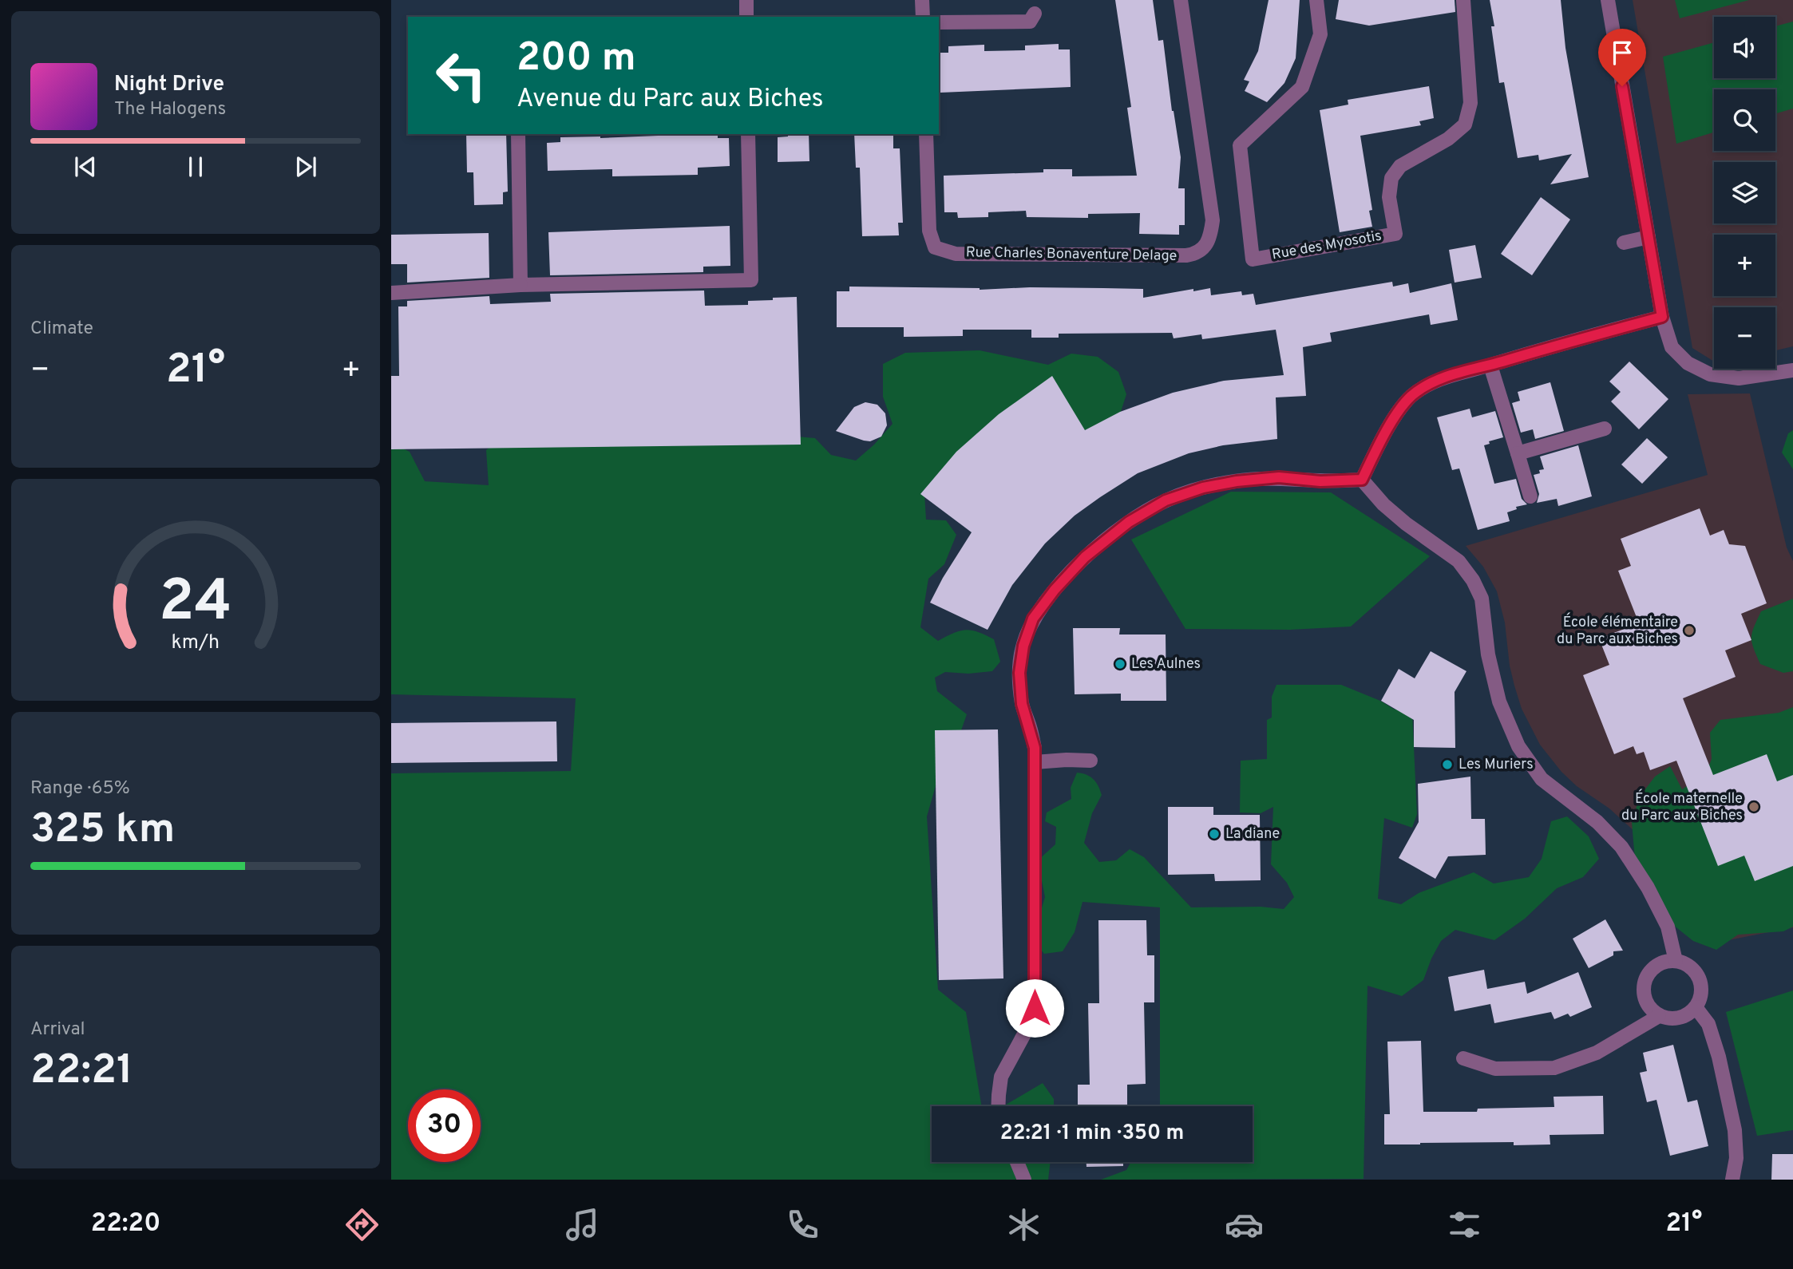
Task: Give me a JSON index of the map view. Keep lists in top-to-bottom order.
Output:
{
  "streets": {
    "street": ["Rue des Myosotis", "Rue Charles Bonaventure Delage"]
  },
  "places": [
    "École élémentaire du Parc aux Biches",
    "Les Aulnes",
    "Les Muriers",
    "École maternelle du Parc aux Biches",
    "La diane"
  ],
  "page": {
    "map_buttons": ["+", "−"],
    "turn": ["200 m", "Avenue du Parc aux Biches"],
    "song": ["Night Drive", "The Halogens"],
    "tile": [
      "Climate",
      ["Range · 65%", "325 km"],
      ["Arrival", "22:21"]
    ],
    "heat": ["−", "21°", "+"],
    "limit": "30",
    "trip": "22:21 · 1 min · 350 m",
    "tabs": ["22:20", "21°"],
    "gauge": ["24", "km/h"]
  }
}
